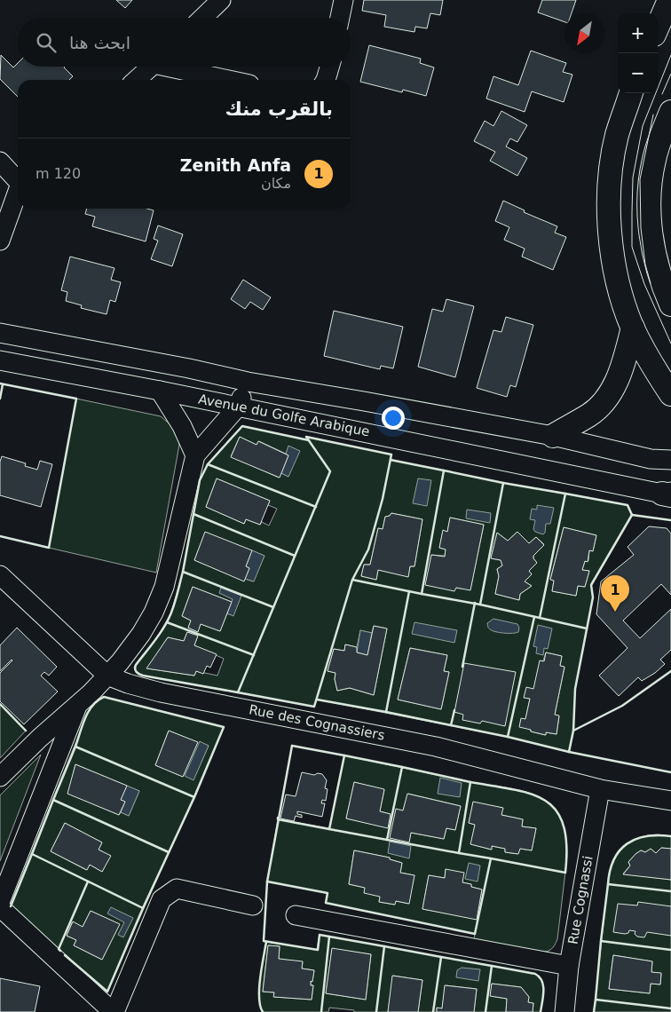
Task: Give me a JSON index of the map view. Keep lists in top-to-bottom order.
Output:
{
  "streets": {
    "street": ["Avenue du Golfe Arabique", "Rue des Cognassiers", "Rue Cognassi"]
  },
  "crossings": [
    ["Rue des Cognassiers", "Rue Cognassi"]
  ],
  "north": "bottom left",
  "page": {
    "map_buttons": ["+", "−"],
    "search": "ابحث هنا",
    "heading": "بالقرب منك",
    "list": [
      {
        "mark": "1",
        "name": "Zenith Anfa",
        "note": "مكان",
        "value": "120 m"
      }
    ],
    "pins": "1"
  }
}
